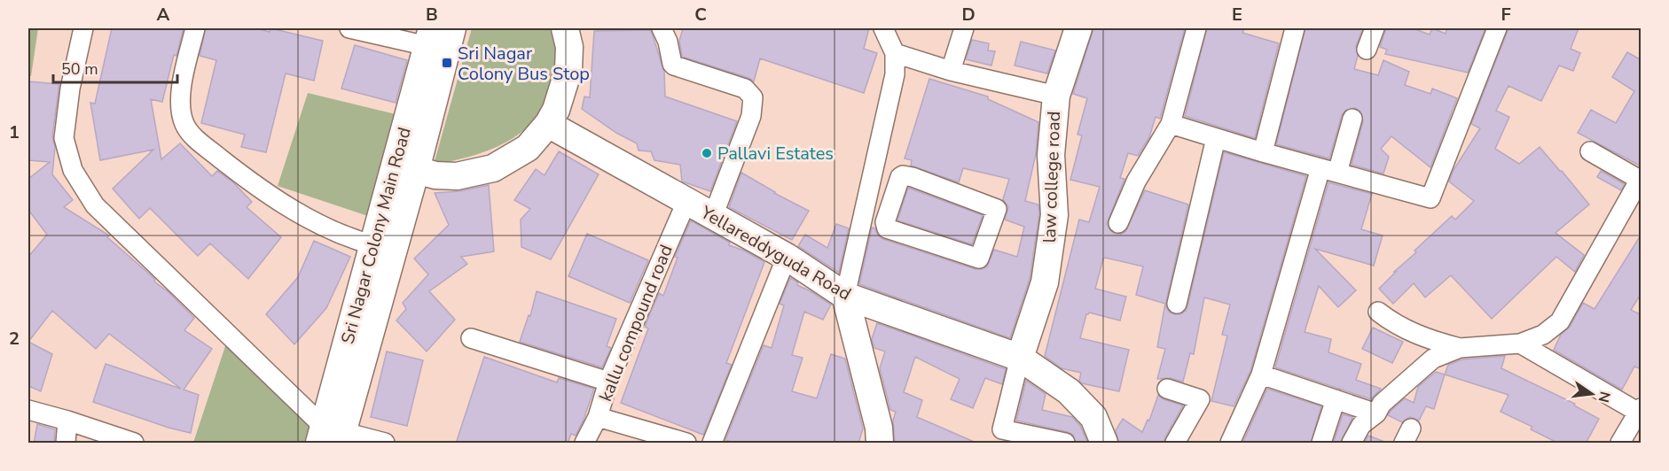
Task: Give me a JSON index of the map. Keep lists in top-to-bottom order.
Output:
{
  "streets": {
    "street": [
      "law college road",
      "Sri Nagar Colony Main Road",
      "Yellareddyguda Road",
      "kallu compound road"
    ]
  },
  "crossings": [
    ["law college road", "Yellareddyguda Road"],
    ["Yellareddyguda Road", "kallu compound road"]
  ],
  "places": {
    "transit": ["Sri Nagar Colony Bus Stop"],
    "other": ["Pallavi Estates"]
  },
  "scale_bar": "50 m",
  "north": "right",
  "grid": {
    "columns": [
      "A",
      "B",
      "C",
      "D",
      "E",
      "F"
    ],
    "rows": ["1", "2"]
  }
}
